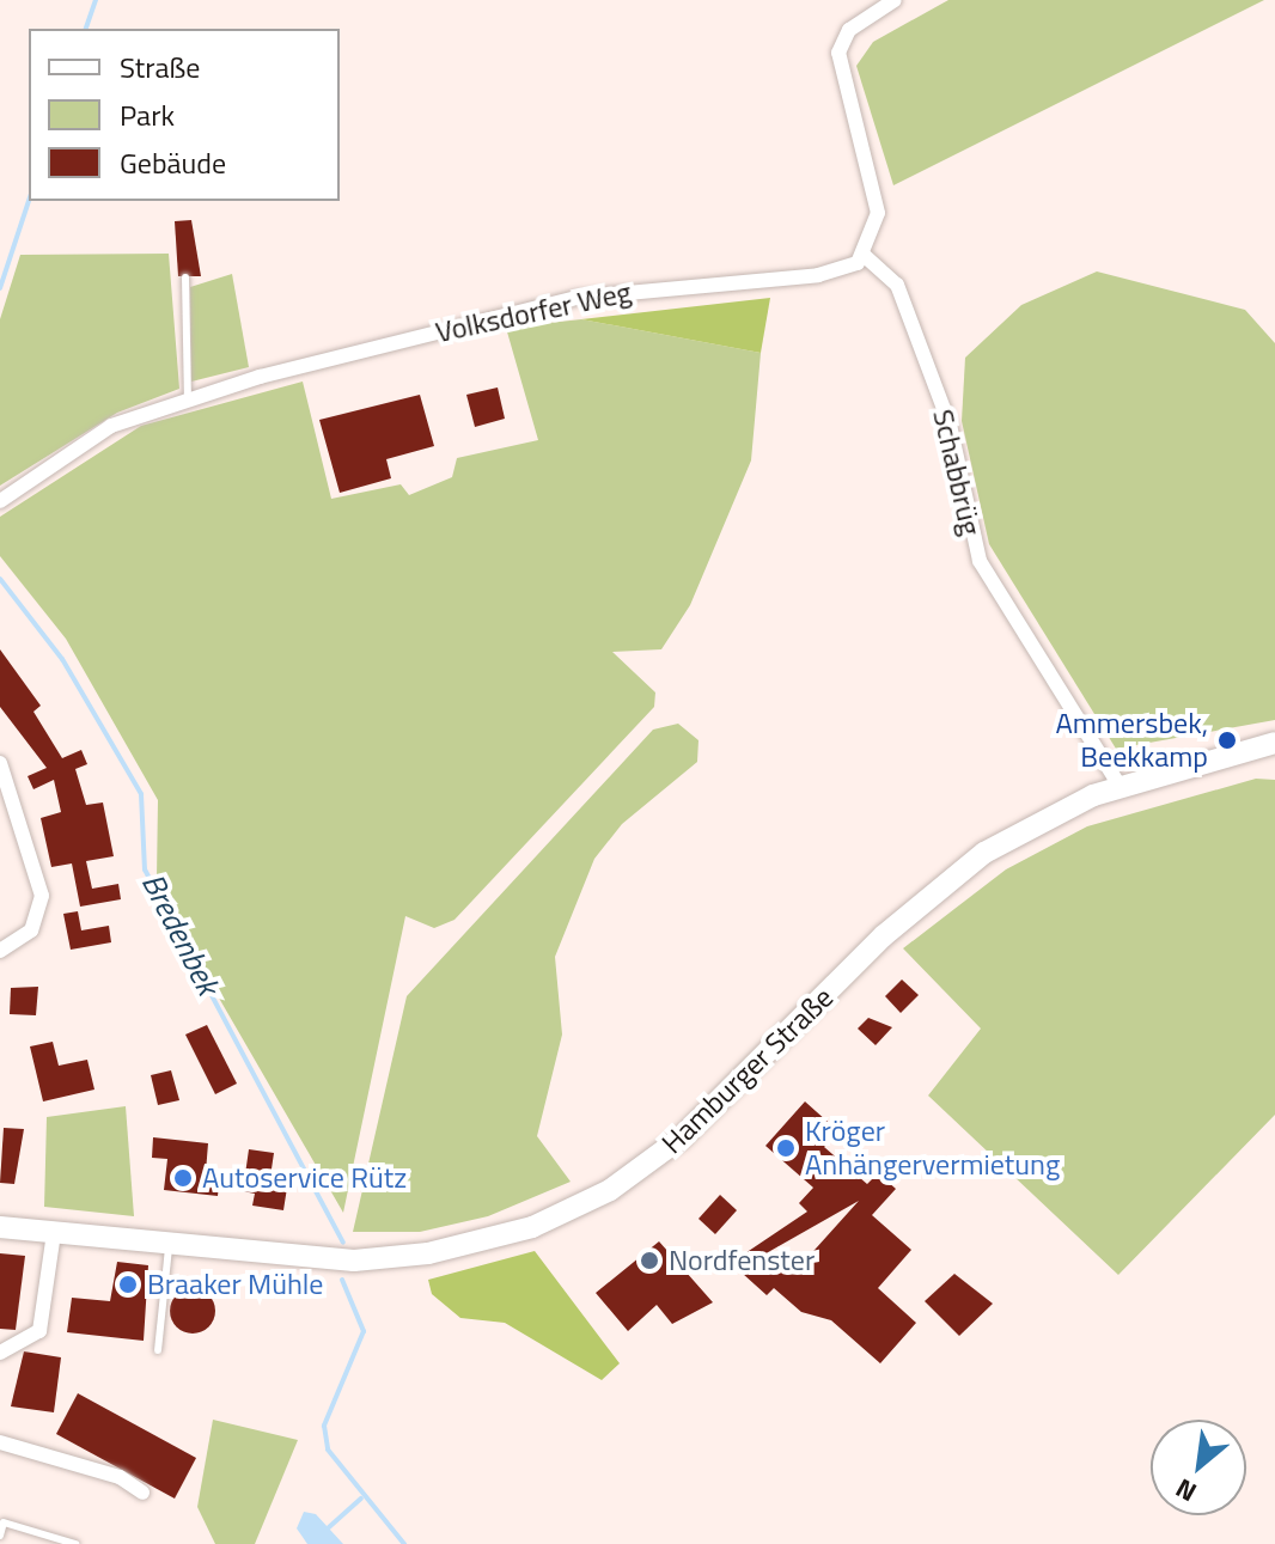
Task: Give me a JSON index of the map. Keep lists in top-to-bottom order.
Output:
{
  "streets": {
    "main road": ["Hamburger Straße"],
    "street": ["Volksdorfer Weg", "Schabbrüg"]
  },
  "crossings": [
    ["Volksdorfer Weg", "Schabbrüg"],
    ["Schabbrüg", "Hamburger Straße"]
  ],
  "water": ["Bredenbek"],
  "places": [
    "Ammersbek, Beekkamp",
    "Kröger Anhängervermietung",
    "Autoservice Rütz",
    "Nordfenster",
    "Braaker Mühle"
  ],
  "legend": ["Straße", "Park", "Gebäude"],
  "north": "bottom left"
}
